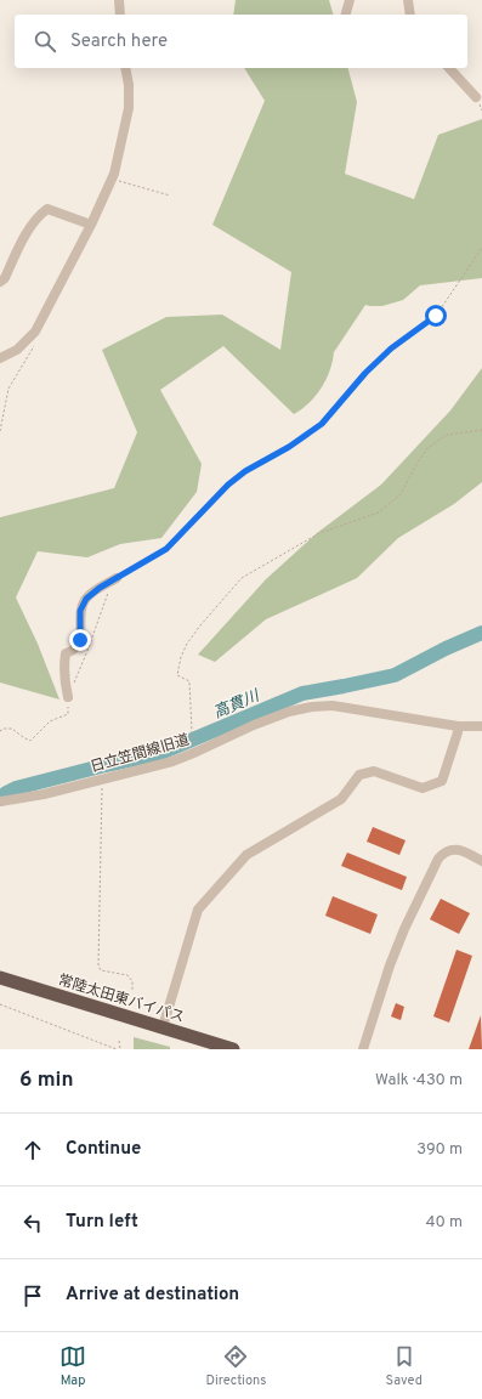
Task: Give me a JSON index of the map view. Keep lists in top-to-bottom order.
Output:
{
  "streets": {
    "highway": ["常陸太田東バイパス"],
    "street": ["日立笠間線旧道"]
  },
  "water": ["高貫川"],
  "page": {
    "search": "Search here",
    "heading": ["6 min", "Walk · 430 m"],
    "list": [
      ["Continue", "390 m"],
      ["Turn left", "40 m"],
      "Arrive at destination"
    ],
    "nav": ["Map", "Directions", "Saved"]
  }
}
